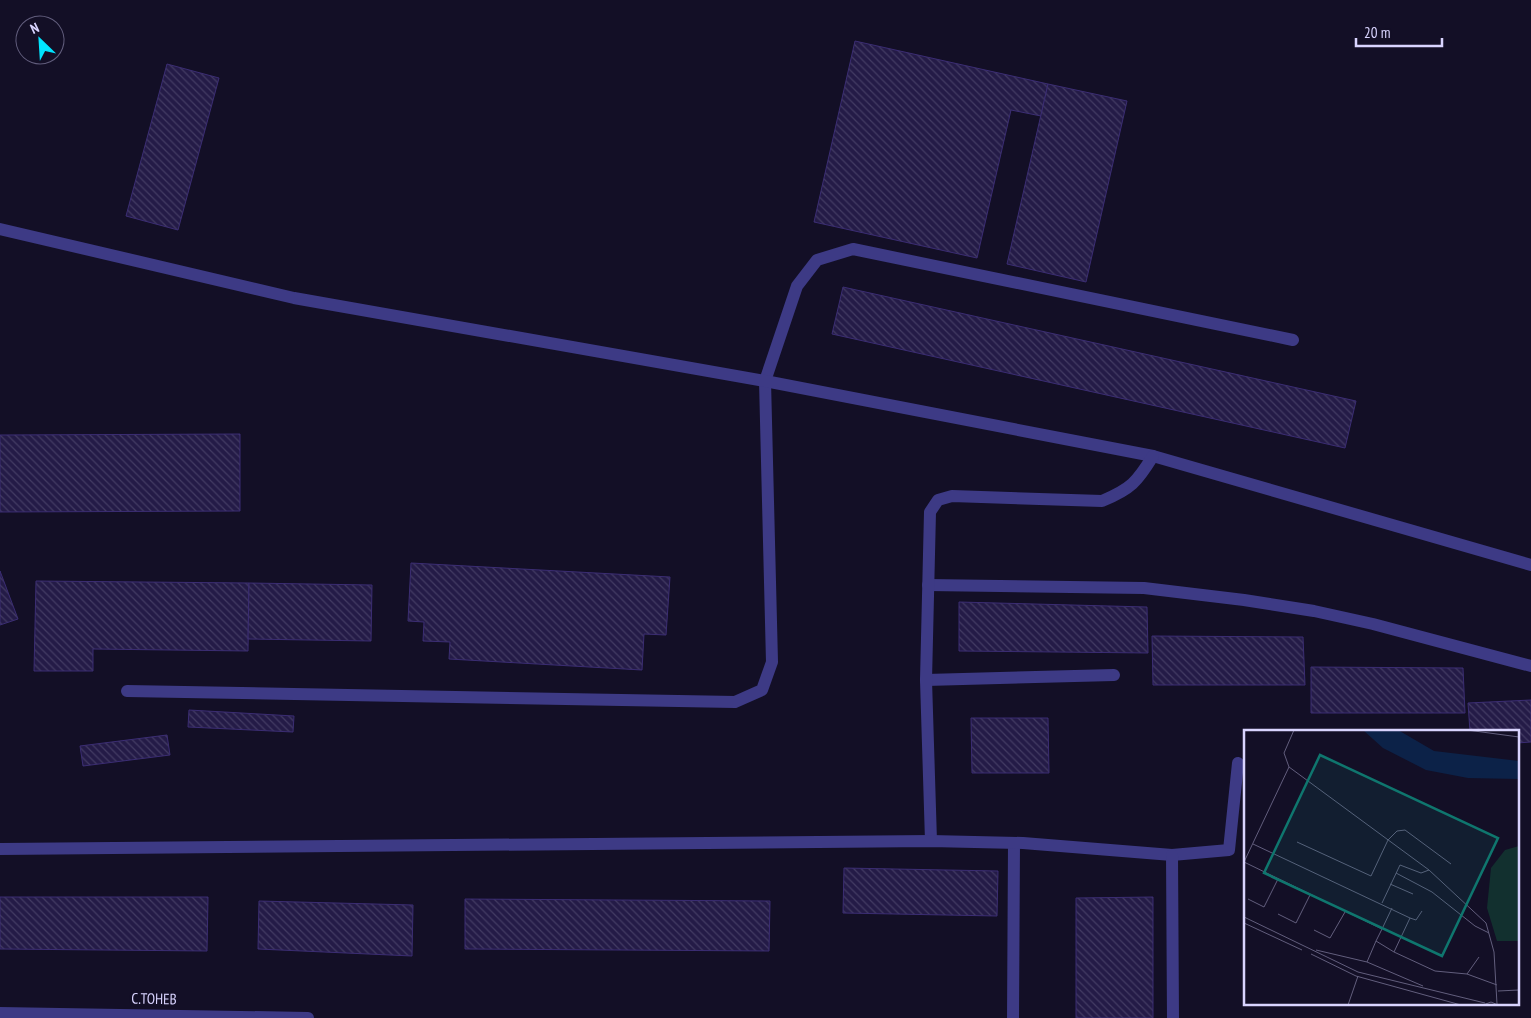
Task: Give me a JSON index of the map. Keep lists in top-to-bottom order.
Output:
{
  "streets": {
    "street": ["С.ТОНЕВ"]
  },
  "scale_bar": "20 m",
  "north": "top left"
}
